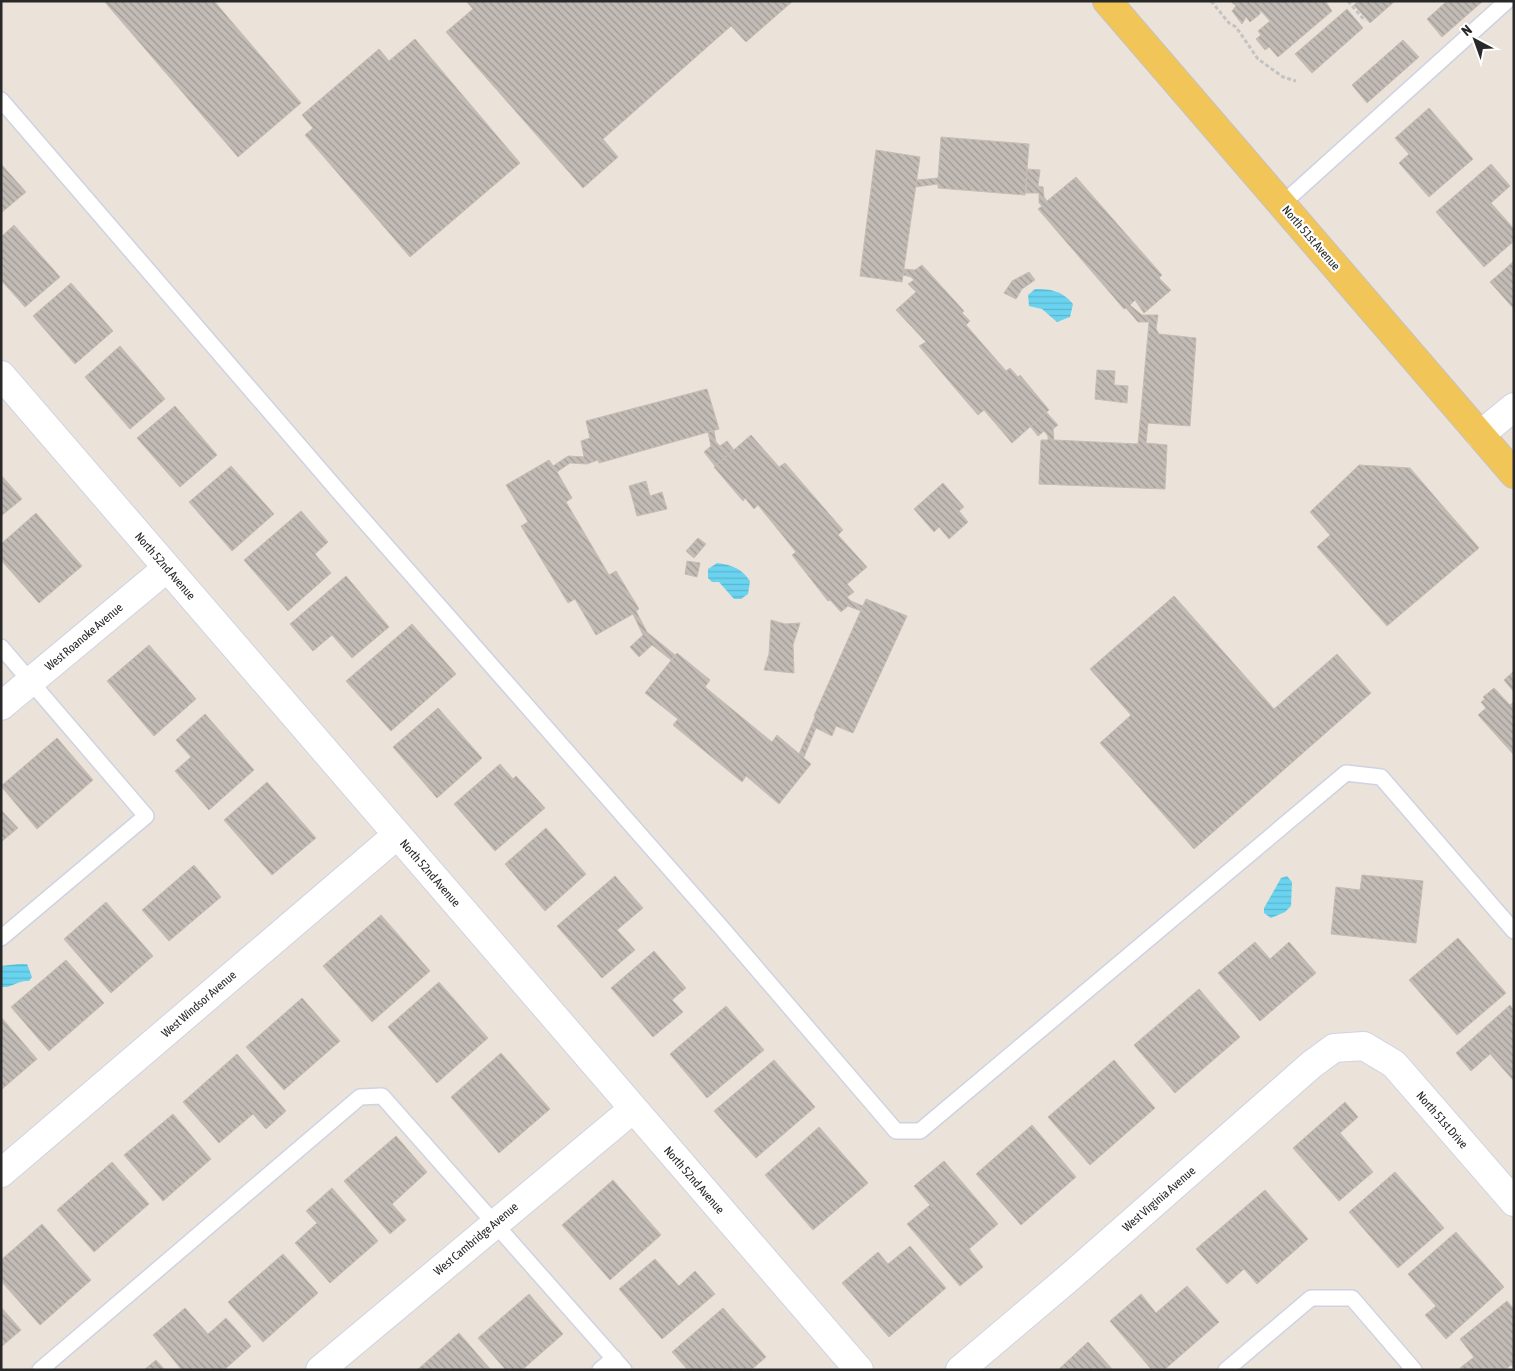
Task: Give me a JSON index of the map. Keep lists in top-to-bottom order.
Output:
{
  "streets": {
    "main road": ["North 51st Avenue"],
    "street": [
      "North 52nd Avenue",
      "West Roanoke Avenue",
      "West Windsor Avenue",
      "North 51st Drive",
      "West Virginia Avenue",
      "West Cambridge Avenue"
    ]
  },
  "crossings": [
    ["North 52nd Avenue", "West Roanoke Avenue"],
    ["North 52nd Avenue", "West Windsor Avenue"],
    ["North 52nd Avenue", "West Cambridge Avenue"],
    ["North 51st Drive", "West Virginia Avenue"]
  ],
  "north": "top left"
}
